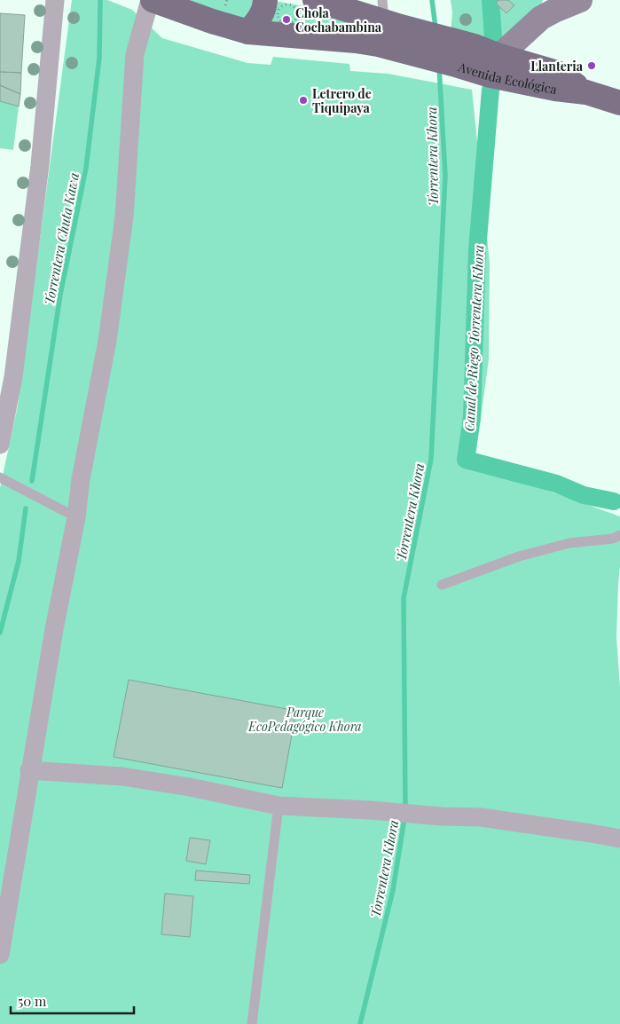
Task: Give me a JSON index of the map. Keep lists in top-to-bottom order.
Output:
{
  "streets": {
    "main road": ["Avenida Ecológica"]
  },
  "water": ["Torrentera Khora", "Torrentera Chuta Kawa", "Canal de Riego Torrentera Khora"],
  "parks": ["Parque EcoPedagógico Khora"],
  "places": ["Chola Cochabambina", "Llanteria", "Letrero de Tiquipaya"],
  "scale_bar": "50 m"
}
